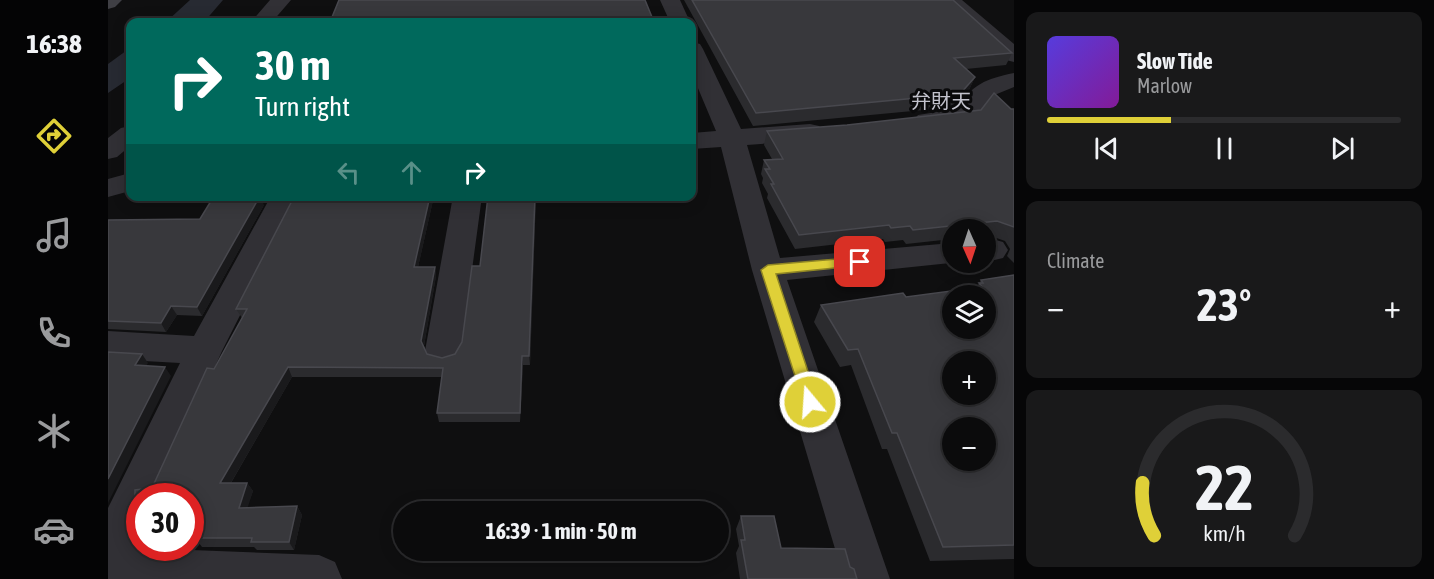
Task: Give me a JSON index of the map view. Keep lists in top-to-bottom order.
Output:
{
  "districts": ["弁財天"],
  "north": "bottom",
  "page": {
    "tabs": "16:38",
    "turn": ["30 m", "Turn right"],
    "song": ["Slow Tide", "Marlow"],
    "tile": "Climate",
    "map_buttons": ["+", "−"],
    "heat": ["−", "23°", "+"],
    "limit": "30",
    "trip": "16:39 · 1 min · 50 m",
    "gauge": ["22", "km/h"]
  }
}
